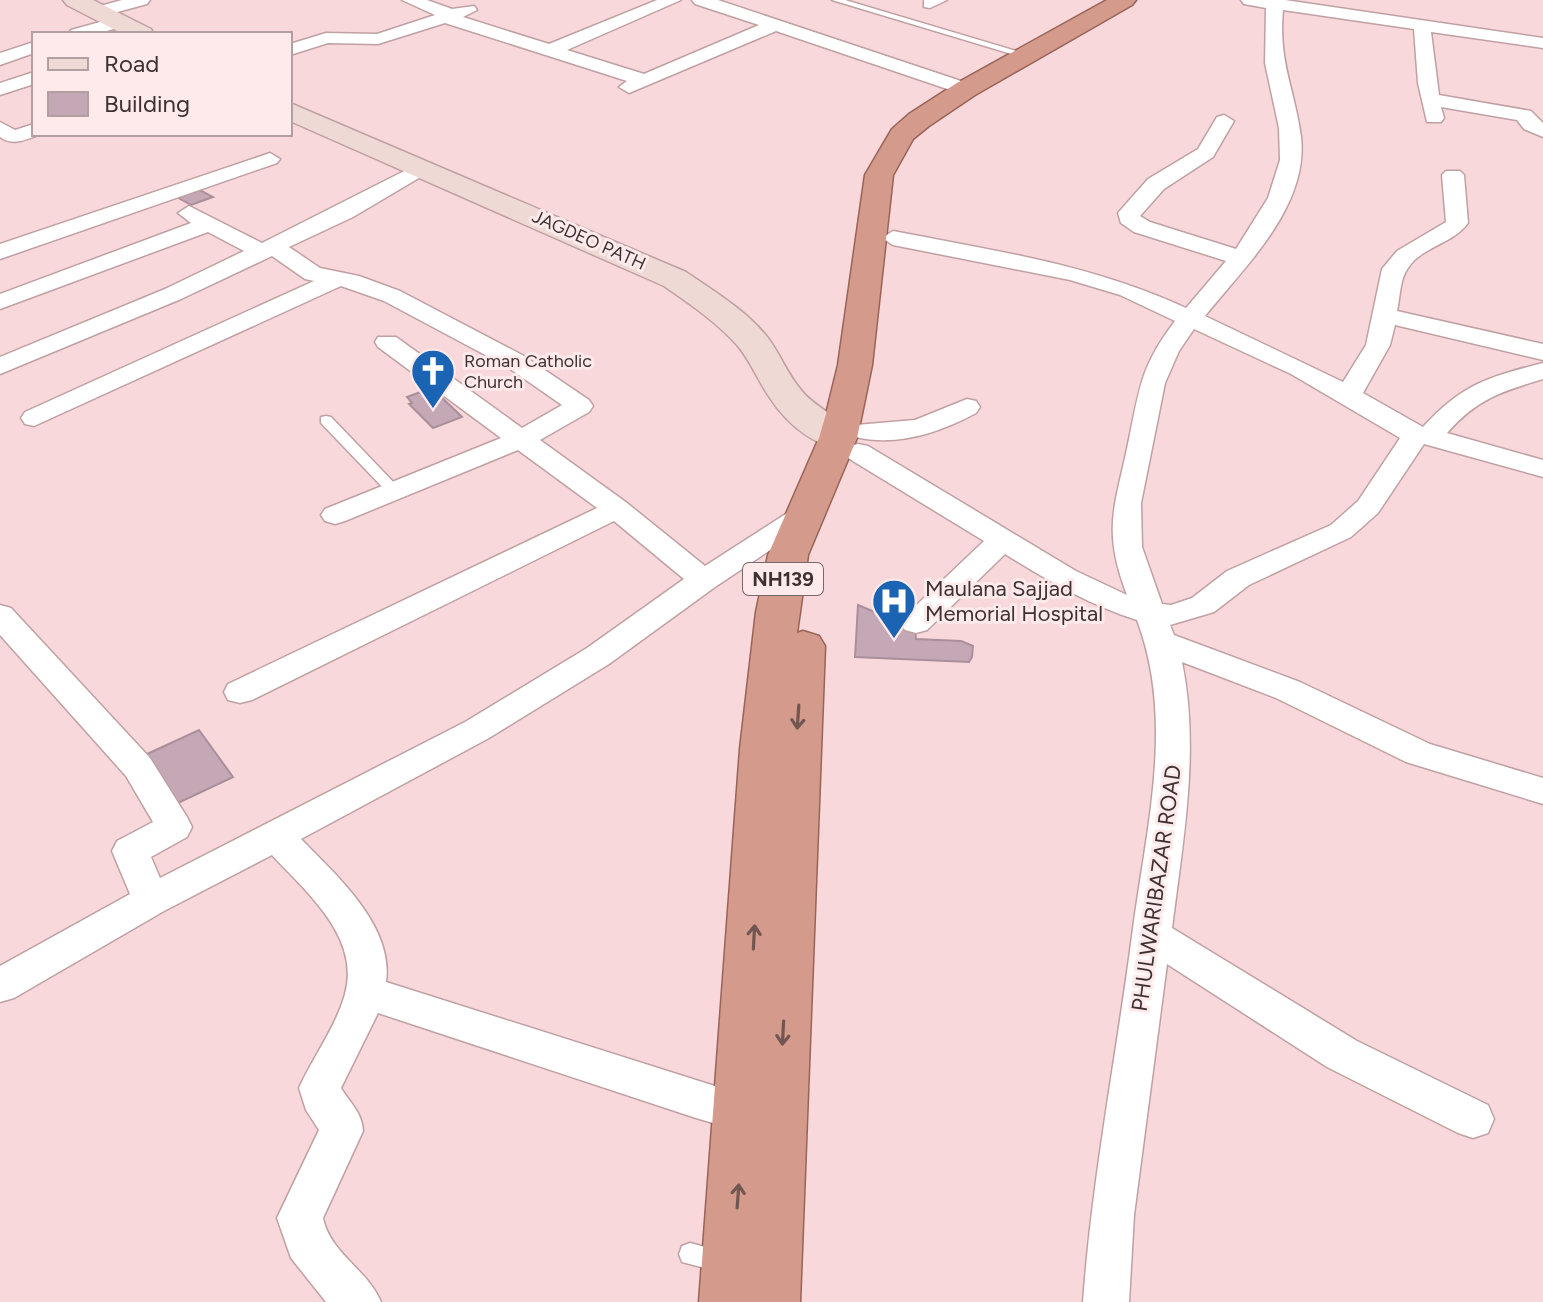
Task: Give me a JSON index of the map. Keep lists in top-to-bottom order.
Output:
{
  "streets": {
    "highway": ["NH139"],
    "main road": ["JAGDEO PATH"],
    "street": ["PHULWARIBAZAR ROAD"]
  },
  "crossings": [
    ["JAGDEO PATH", "NH139"]
  ],
  "places": {
    "church": ["Roman Catholic Church"],
    "hospital": ["Maulana Sajjad Memorial Hospital"]
  },
  "legend": ["Road", "Building"]
}
